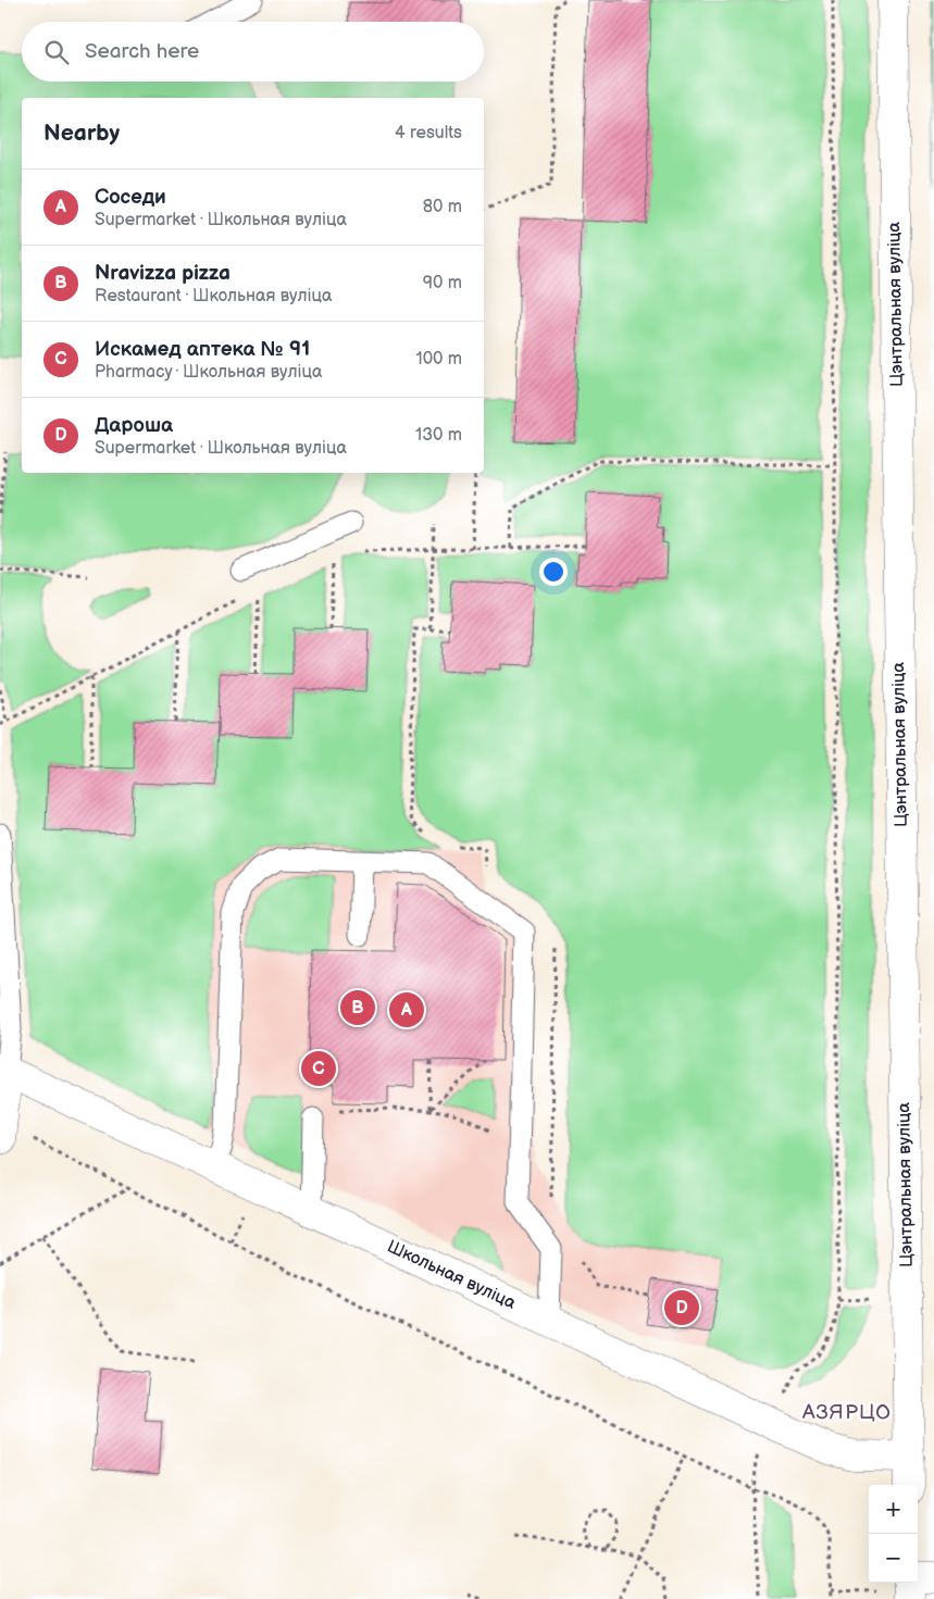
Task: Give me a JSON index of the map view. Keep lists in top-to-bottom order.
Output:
{
  "streets": {
    "main road": ["Цэнтральная вуліца", "Школьная вуліца"]
  },
  "crossings": [
    ["Цэнтральная вуліца", "Школьная вуліца"]
  ],
  "districts": ["АЗЯРЦО"],
  "page": {
    "search": "Search here",
    "heading": ["Nearby", "4 results"],
    "list": [
      {
        "mark": "A",
        "name": "Соседи",
        "note": "Supermarket · Школьная вуліца",
        "value": "80 m"
      },
      {
        "mark": "B",
        "name": "Nravizza pizza",
        "note": "Restaurant · Школьная вуліца",
        "value": "90 m"
      },
      {
        "mark": "C",
        "name": "Искамед аптека № 91",
        "note": "Pharmacy · Школьная вуліца",
        "value": "100 m"
      },
      {
        "mark": "D",
        "name": "Дароша",
        "note": "Supermarket · Школьная вуліца",
        "value": "130 m"
      }
    ],
    "pins": [
      "B",
      "A",
      "C",
      "D"
    ],
    "map_buttons": ["+", "−"]
  }
}
